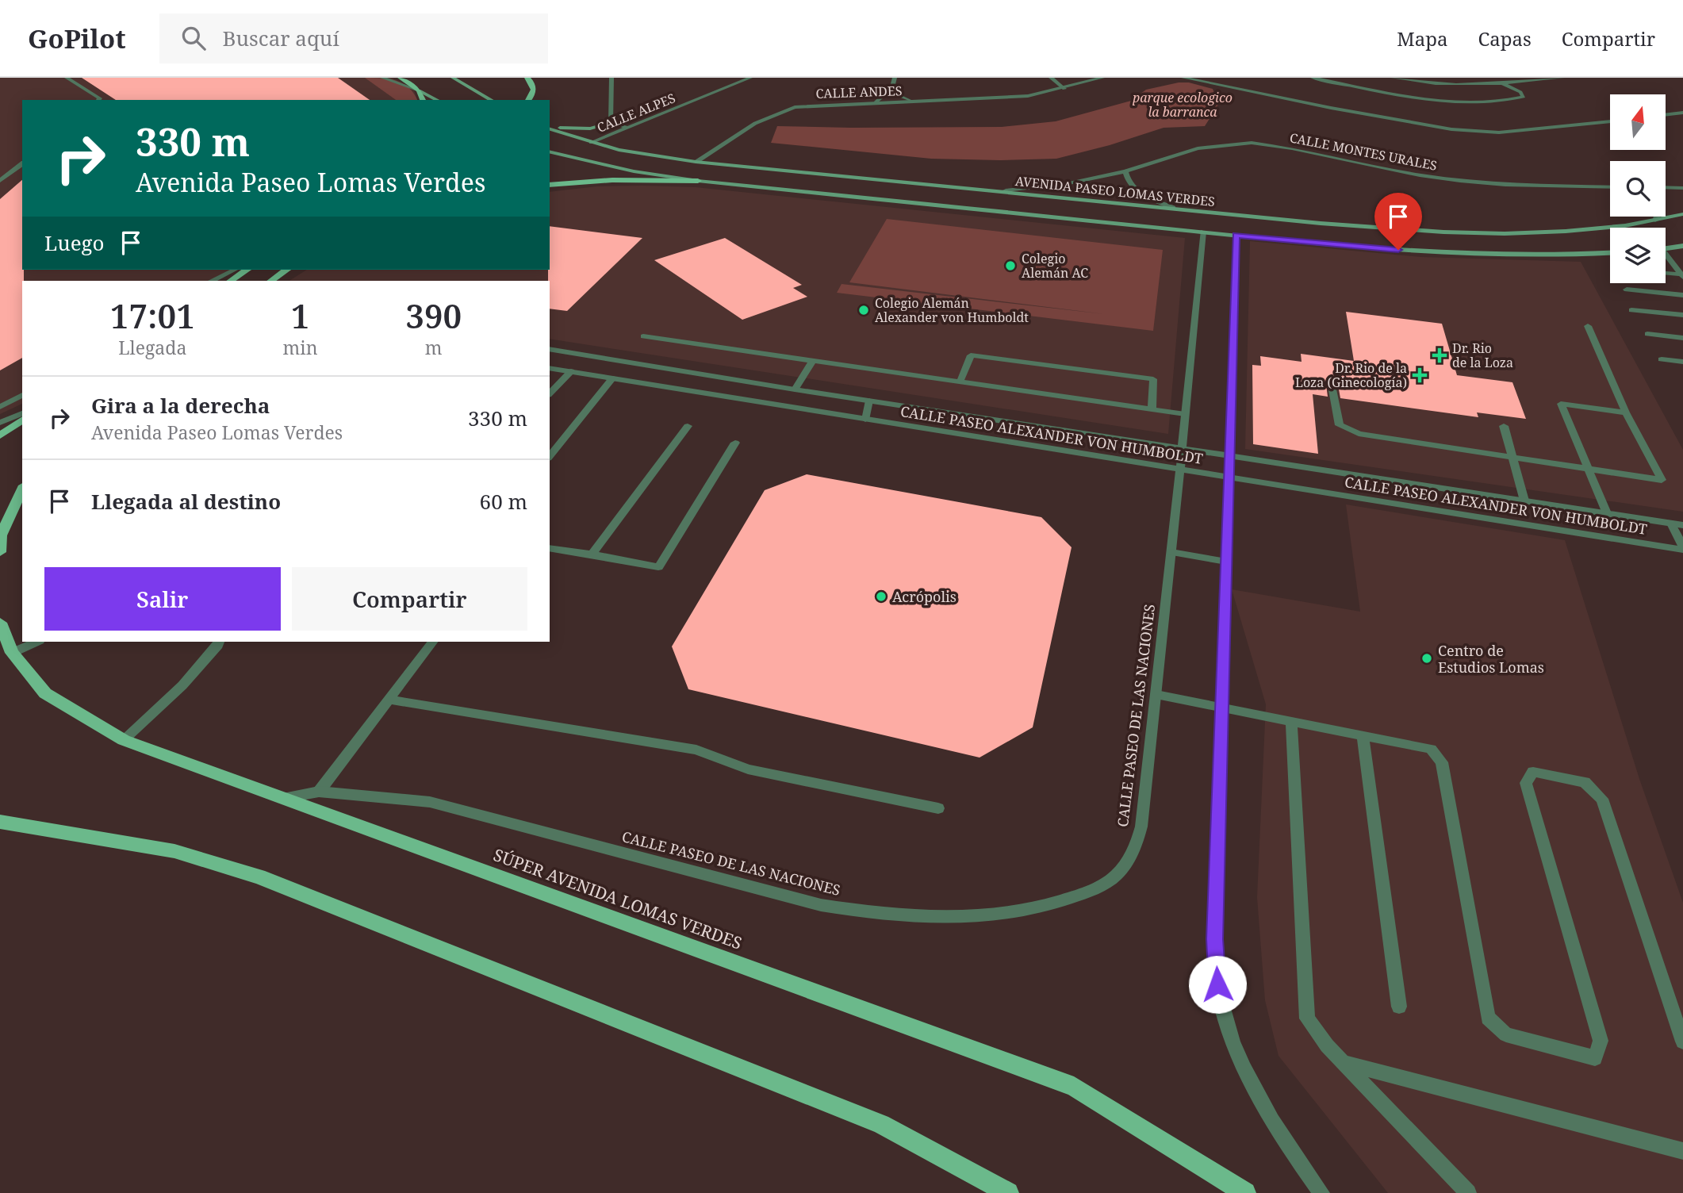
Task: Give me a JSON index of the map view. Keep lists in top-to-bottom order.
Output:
{
  "streets": {
    "main road": ["AVENIDA PASEO LOMAS VERDES", "SÚPER AVENIDA LOMAS VERDES"],
    "street": [
      "CALLE ANDES",
      "CALLE ALPES",
      "CALLE MONTES URALES",
      "CALLE PASEO ALEXANDER VON HUMBOLDT",
      "CALLE PASEO DE LAS NACIONES"
    ]
  },
  "crossings": [
    ["CALLE ANDES", "AVENIDA PASEO LOMAS VERDES"],
    ["CALLE ALPES", "AVENIDA PASEO LOMAS VERDES"],
    ["CALLE MONTES URALES", "AVENIDA PASEO LOMAS VERDES"],
    ["CALLE PASEO ALEXANDER VON HUMBOLDT", "CALLE PASEO DE LAS NACIONES"],
    ["CALLE PASEO DE LAS NACIONES", "SÚPER AVENIDA LOMAS VERDES"]
  ],
  "parks": ["parque ecologico la barranca"],
  "places": {
    "other": [
      "Colegio Alemán AC",
      "Colegio Alemán Alexander von Humboldt",
      "Acrópolis",
      "Centro de Estudios Lomas"
    ],
    "health": ["Dr. Rio de la Loza", "Dr. Rio de la Loza (Ginecología)"]
  },
  "north": "top",
  "page": {
    "header": "GoPilot",
    "search": "Buscar aquí",
    "nav": ["Mapa", "Capas", "Compartir"],
    "turn": ["330 m", "Avenida Paseo Lomas Verdes"],
    "then": "Luego",
    "eta": [
      "17:01",
      "Llegada",
      "1",
      "min",
      "390",
      "m"
    ],
    "list": [
      {
        "name": "Gira a la derecha",
        "note": "Avenida Paseo Lomas Verdes",
        "value": "330 m"
      },
      {
        "name": "Llegada al destino",
        "value": "60 m"
      }
    ],
    "buttons": ["Salir", "Compartir"]
  }
}
